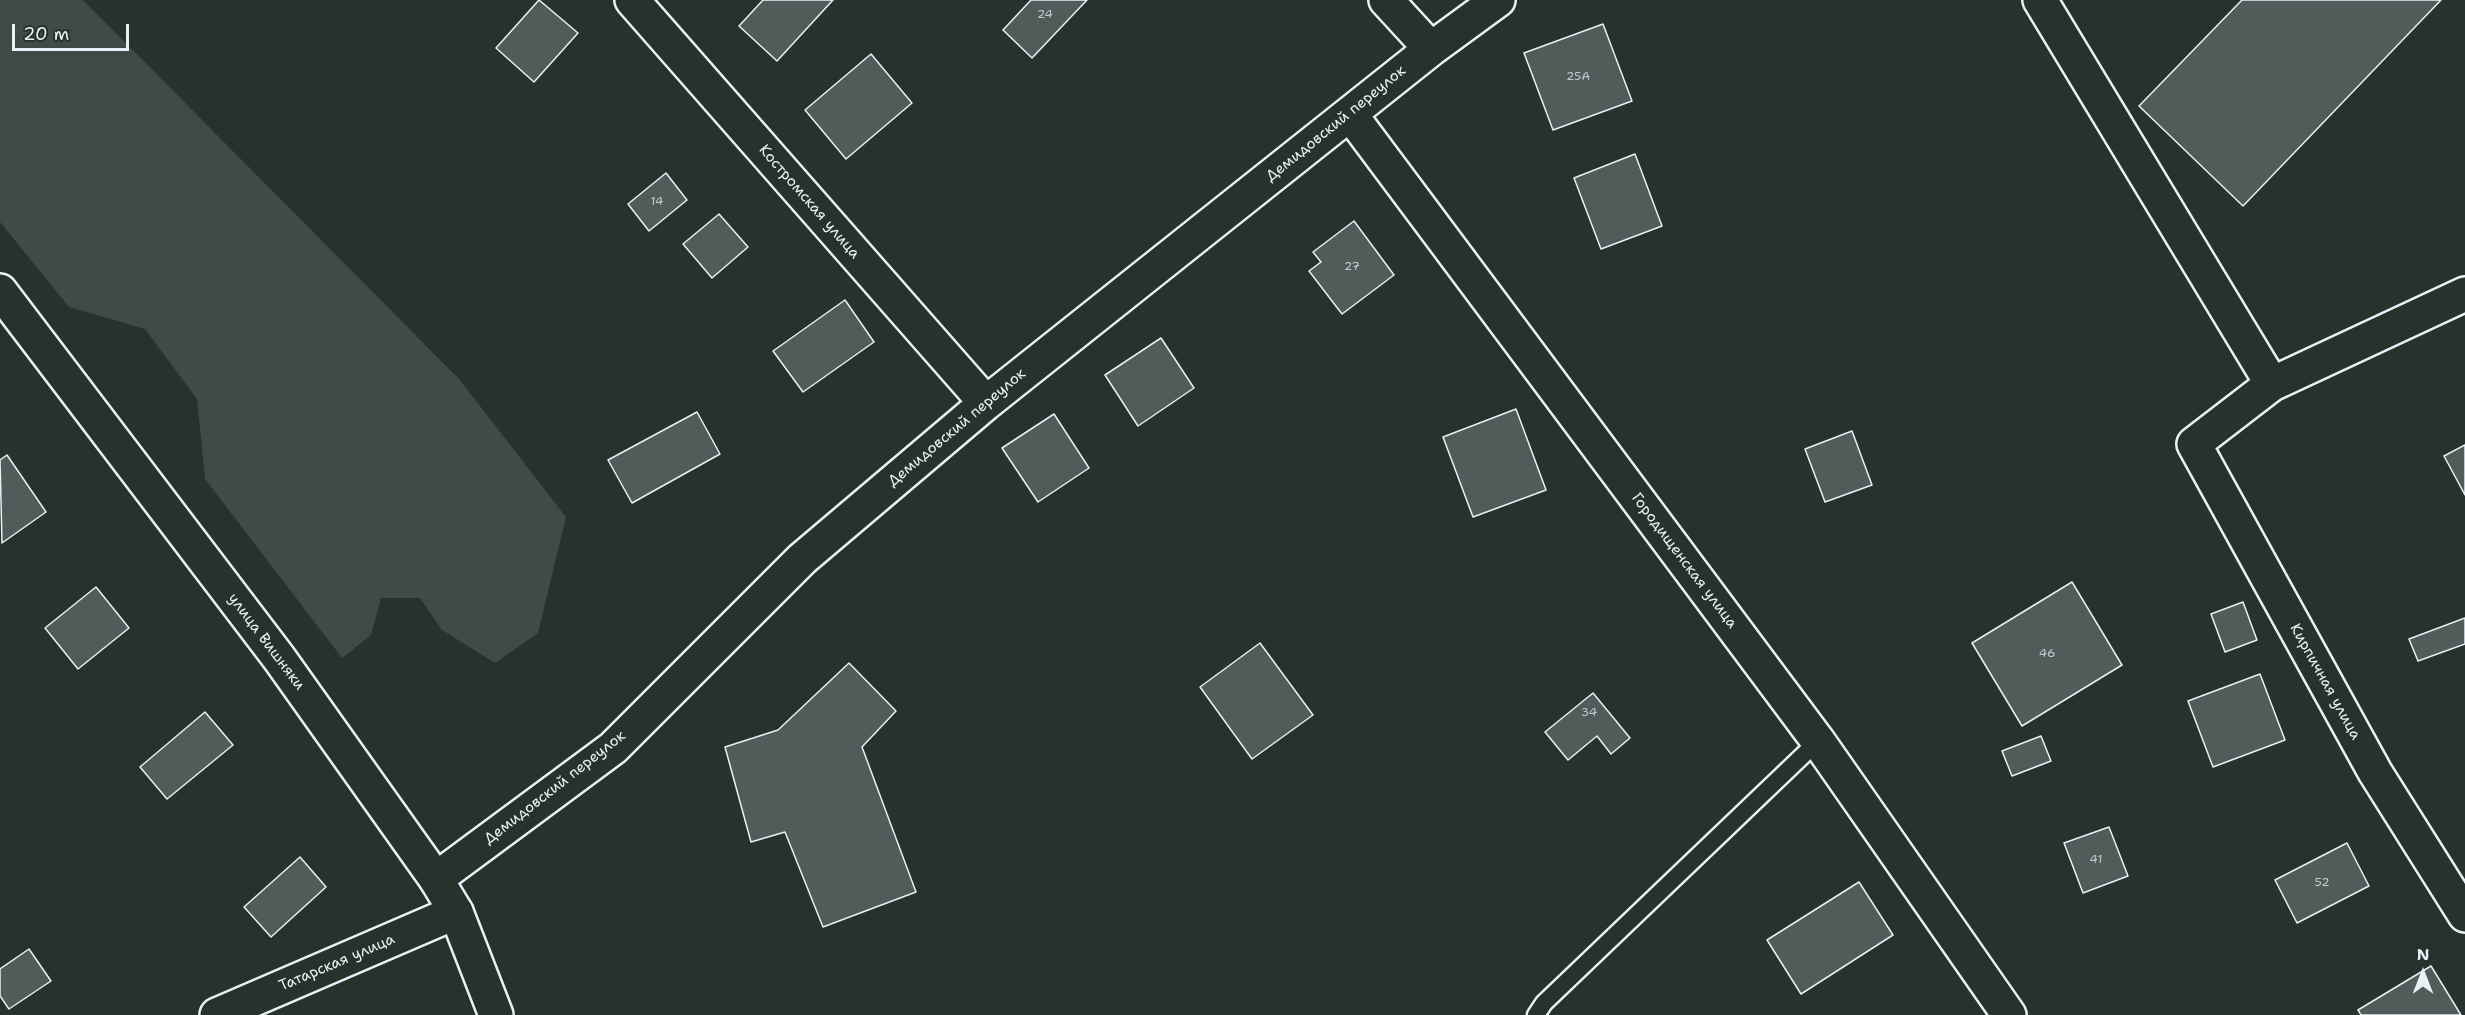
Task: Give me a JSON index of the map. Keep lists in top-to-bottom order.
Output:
{
  "streets": {
    "street": [
      "Демидовский переулок",
      "Костромская улица",
      "Городищенская улица",
      "улица Вишняки",
      "Кирпичная улица",
      "Татарская улица"
    ]
  },
  "crossings": [
    ["Демидовский переулок", "Костромская улица"],
    ["Демидовский переулок", "Городищенская улица"],
    ["Демидовский переулок", "улица Вишняки"],
    ["улица Вишняки", "Татарская улица"]
  ],
  "house_numbers": [
    "24",
    "25А",
    "14",
    "27",
    "46",
    "34",
    "41",
    "52"
  ],
  "scale_bar": "20 m",
  "north": "top"
}
